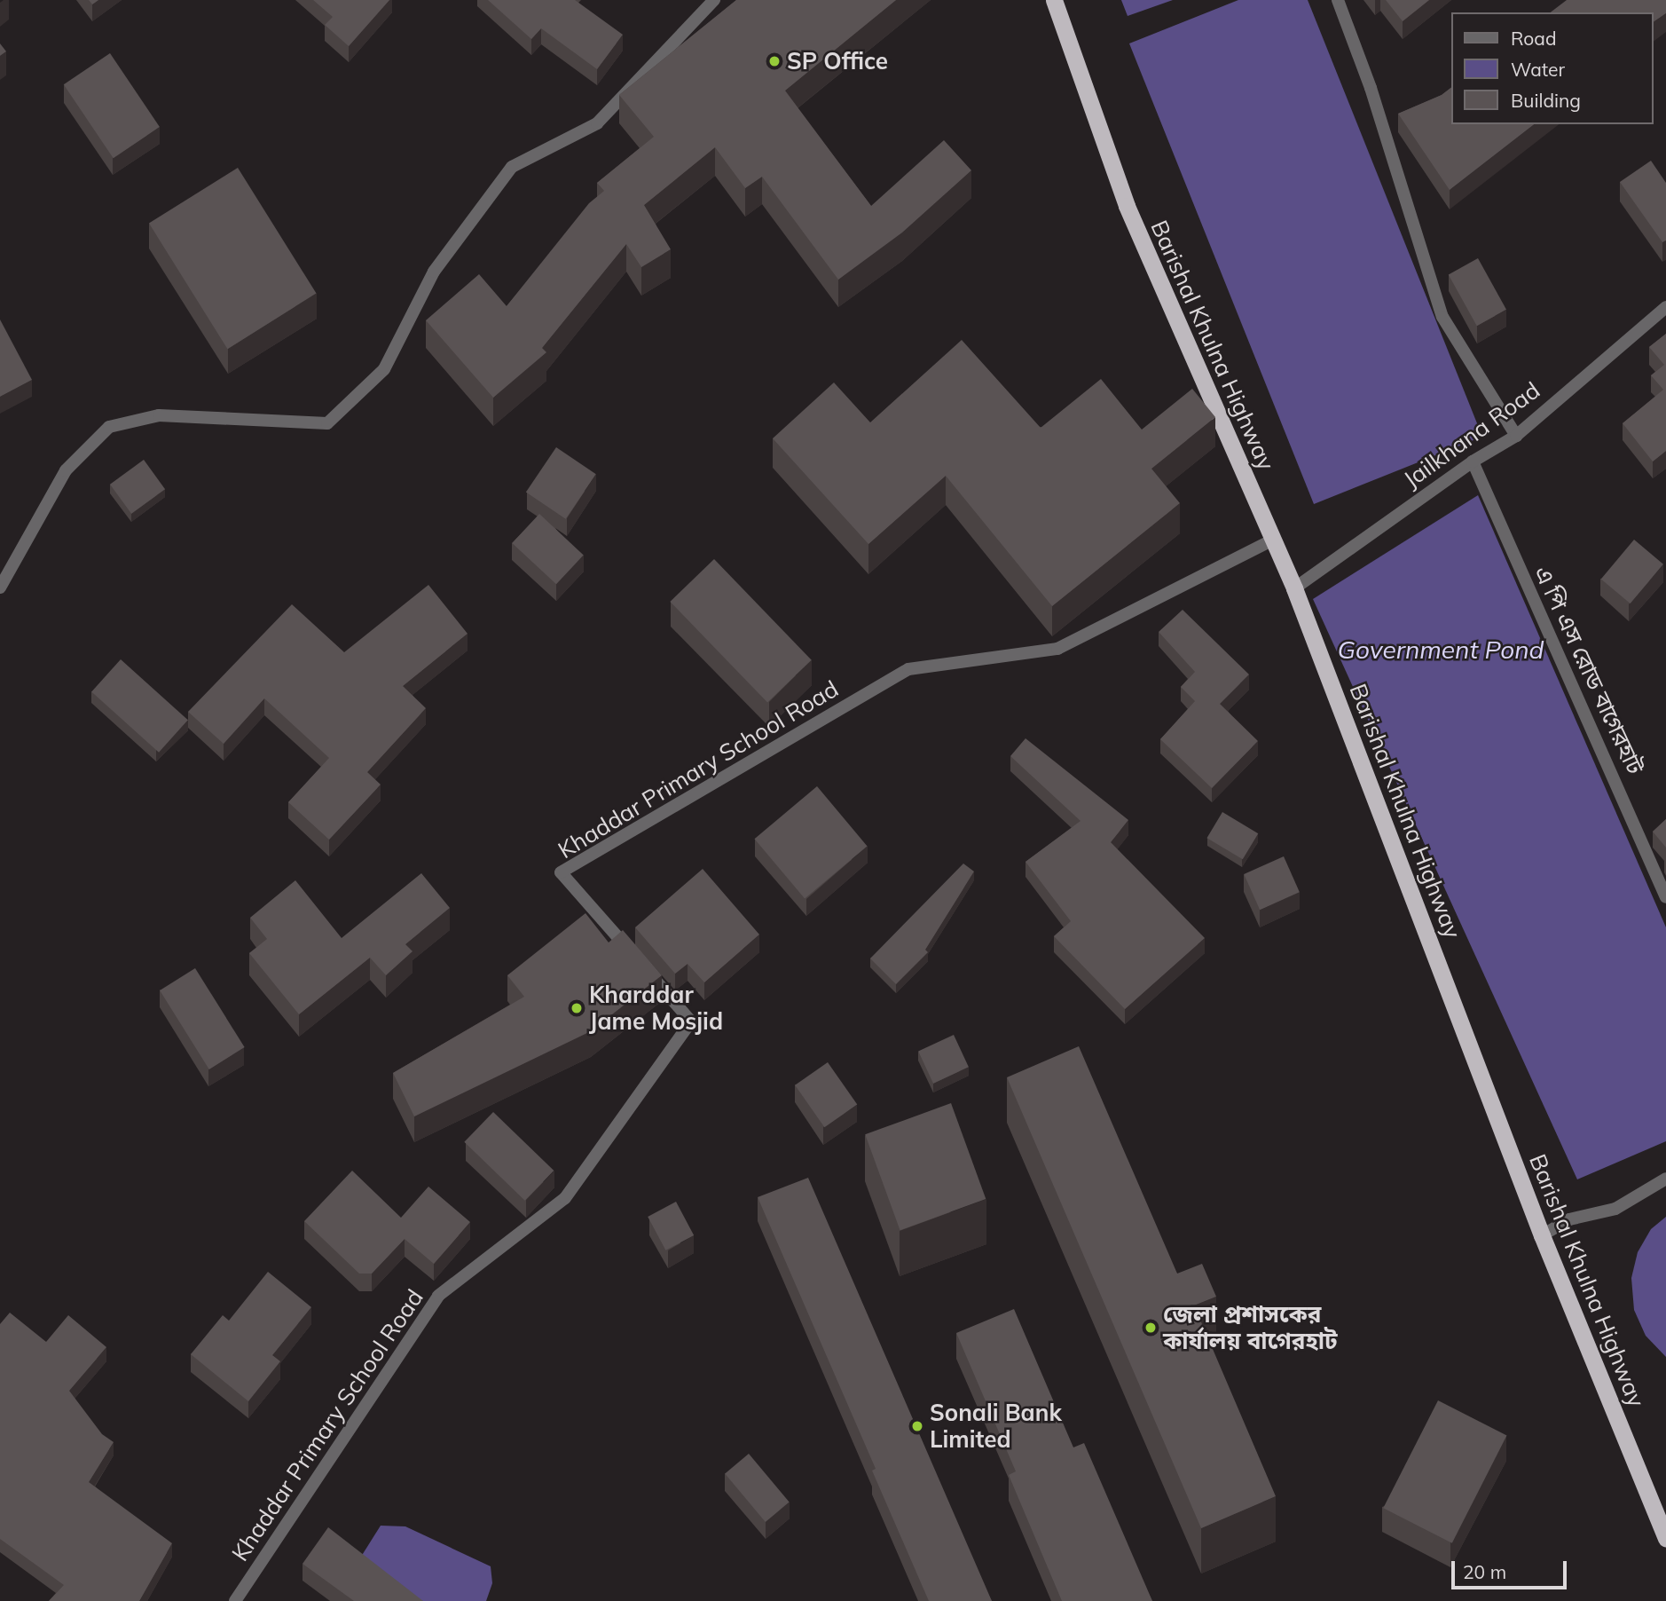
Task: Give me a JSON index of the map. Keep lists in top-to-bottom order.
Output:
{
  "streets": {
    "highway": ["Barishal Khulna Highway"],
    "street": ["Jailkhana Road", "এ পি এস রোড বাগেরহাট", "Khaddar Primary School Road"]
  },
  "crossings": [
    ["Barishal Khulna Highway", "Jailkhana Road"],
    ["Barishal Khulna Highway", "Khaddar Primary School Road"],
    ["Jailkhana Road", "এ পি এস রোড বাগেরহাট"]
  ],
  "water": ["Government Pond"],
  "places": [
    "SP Office",
    "Kharddar Jame Mosjid",
    "জেলা প্রশাসকের কার্যালয় বাগেরহাট",
    "Sonali Bank Limited"
  ],
  "legend": ["Road", "Water", "Building"],
  "scale_bar": "20 m"
}
